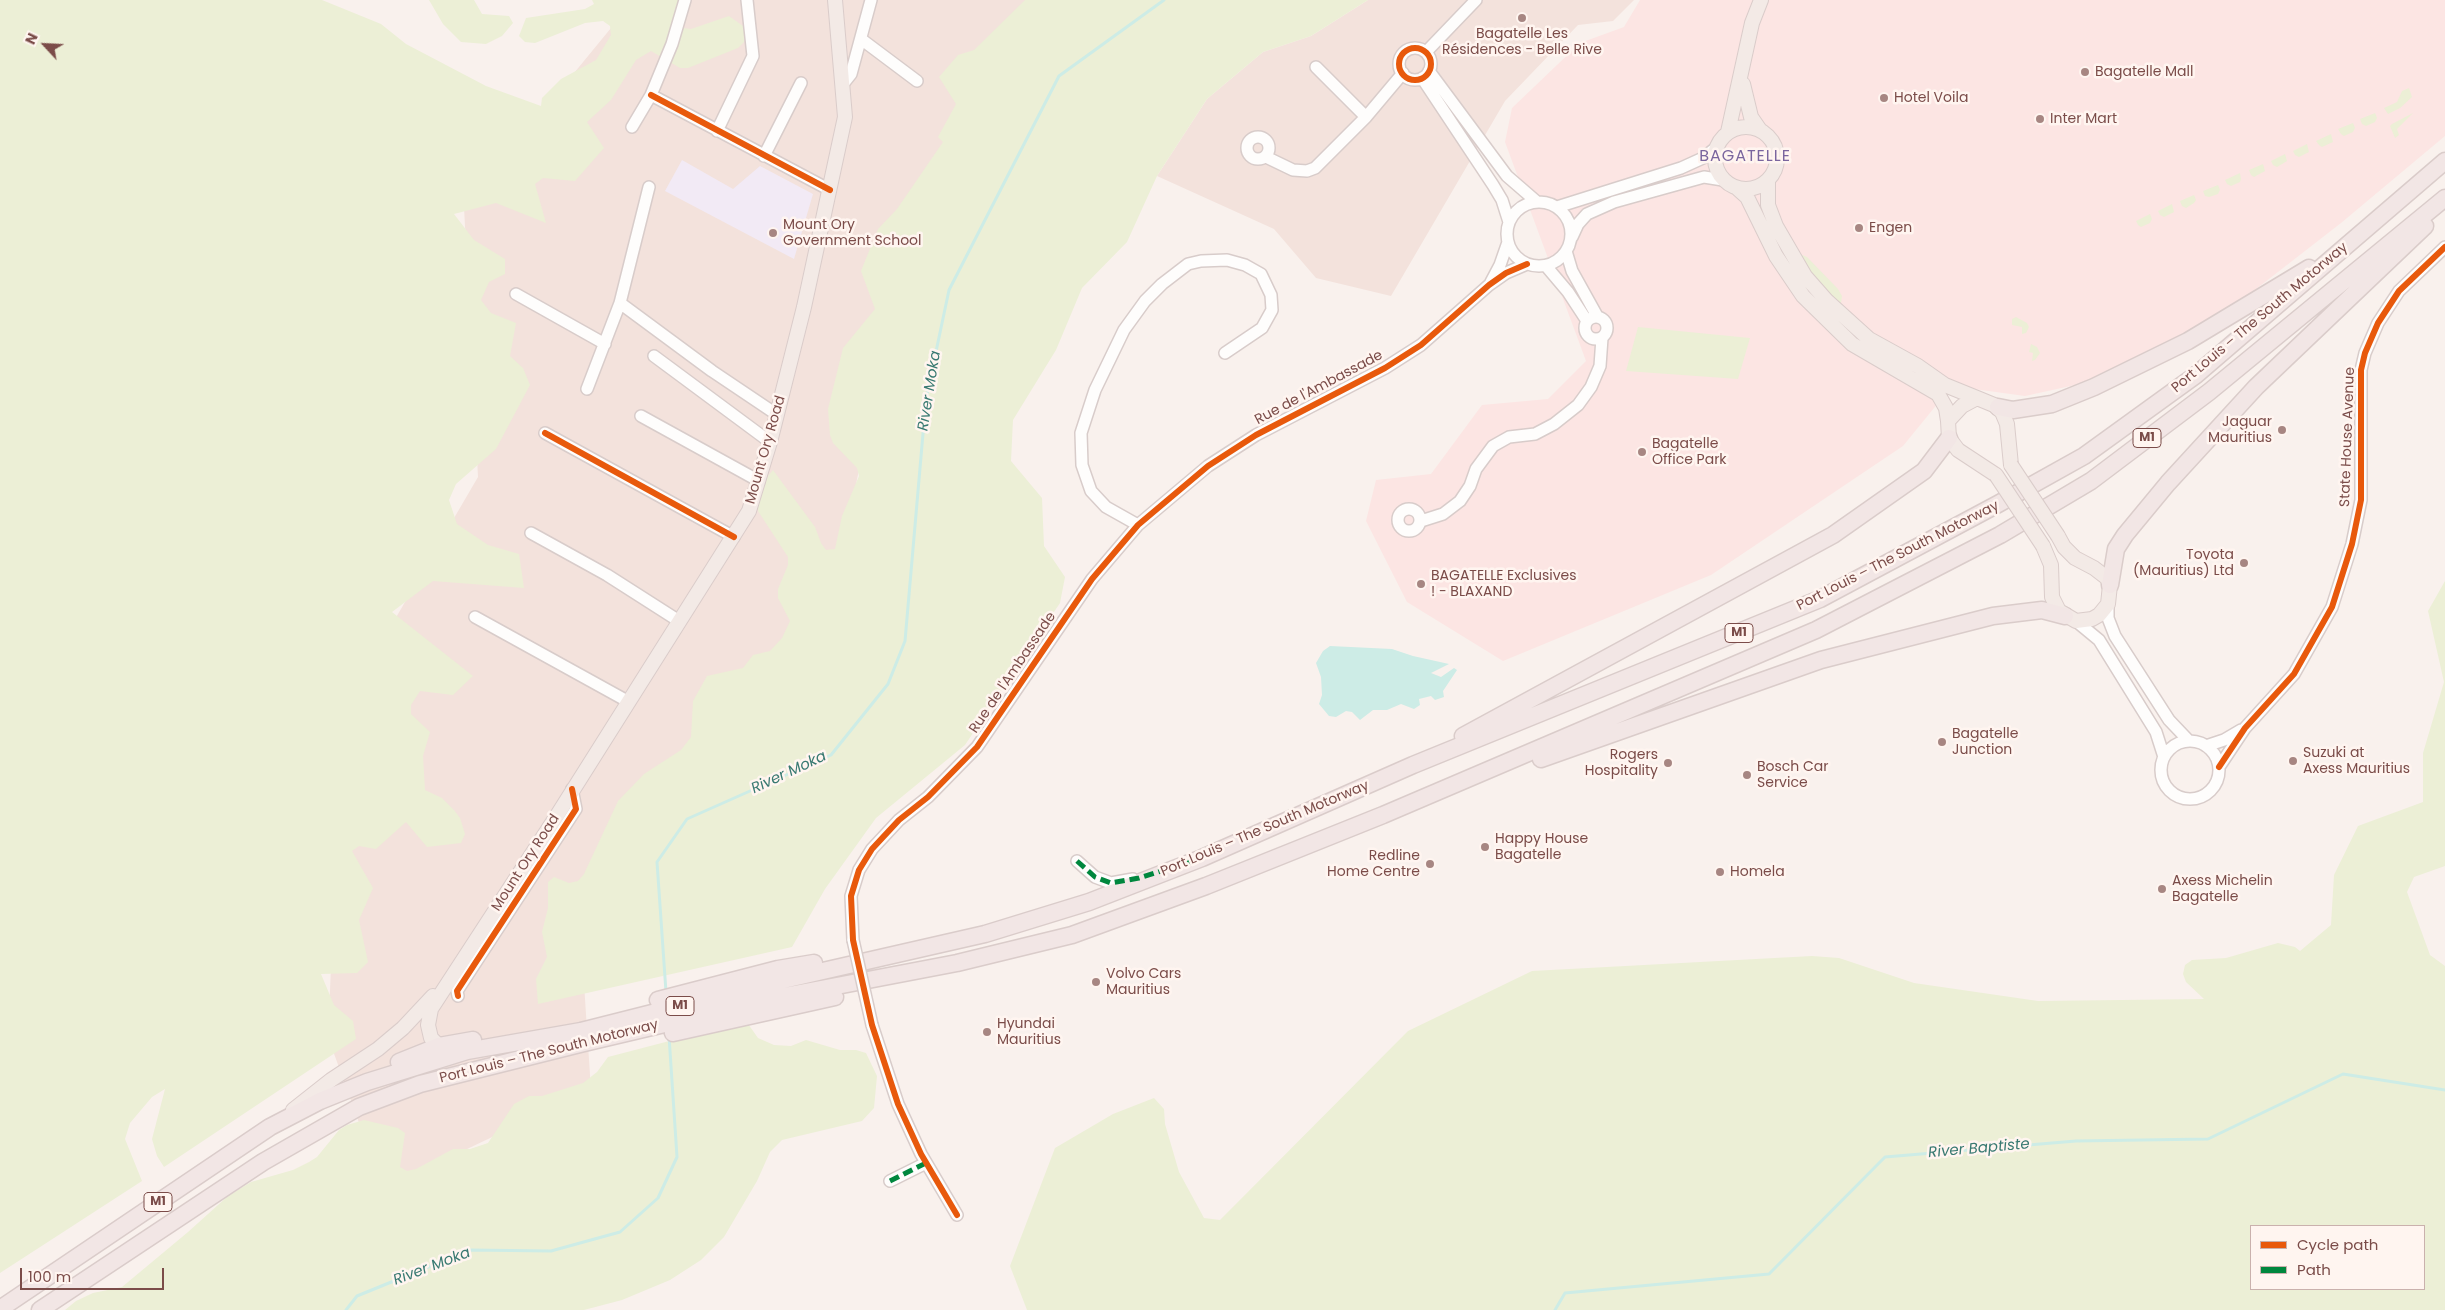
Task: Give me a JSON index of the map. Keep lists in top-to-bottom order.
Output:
{
  "streets": {
    "highway": ["Port Louis – The South Motorway", "M1"],
    "main road": ["Mount Ory Road"],
    "street": ["Rue de l'Ambassade", "State House Avenue"]
  },
  "crossings": [
    ["Port Louis – The South Motorway", "Mount Ory Road"]
  ],
  "districts": ["BAGATELLE"],
  "water": ["River Moka", "River Baptiste"],
  "places": [
    "Bagatelle Les Résidences - Belle Rive",
    "Bagatelle Mall",
    "Hotel Voila",
    "Inter Mart",
    "Engen",
    "Mount Ory Government School",
    "Jaguar Mauritius",
    "Bagatelle Office Park",
    "Toyota (Mauritius) Ltd",
    "BAGATELLE Exclusives ! - BLAXAND",
    "Bagatelle Junction",
    "Suzuki at Axess Mauritius",
    "Rogers Hospitality",
    "Bosch Car Service",
    "Happy House Bagatelle",
    "Redline Home Centre",
    "Homela",
    "Axess Michelin Bagatelle",
    "Volvo Cars Mauritius",
    "Hyundai Mauritius"
  ],
  "legend": ["Cycle path", "Path"],
  "scale_bar": "100 m",
  "north": "top left"
}
